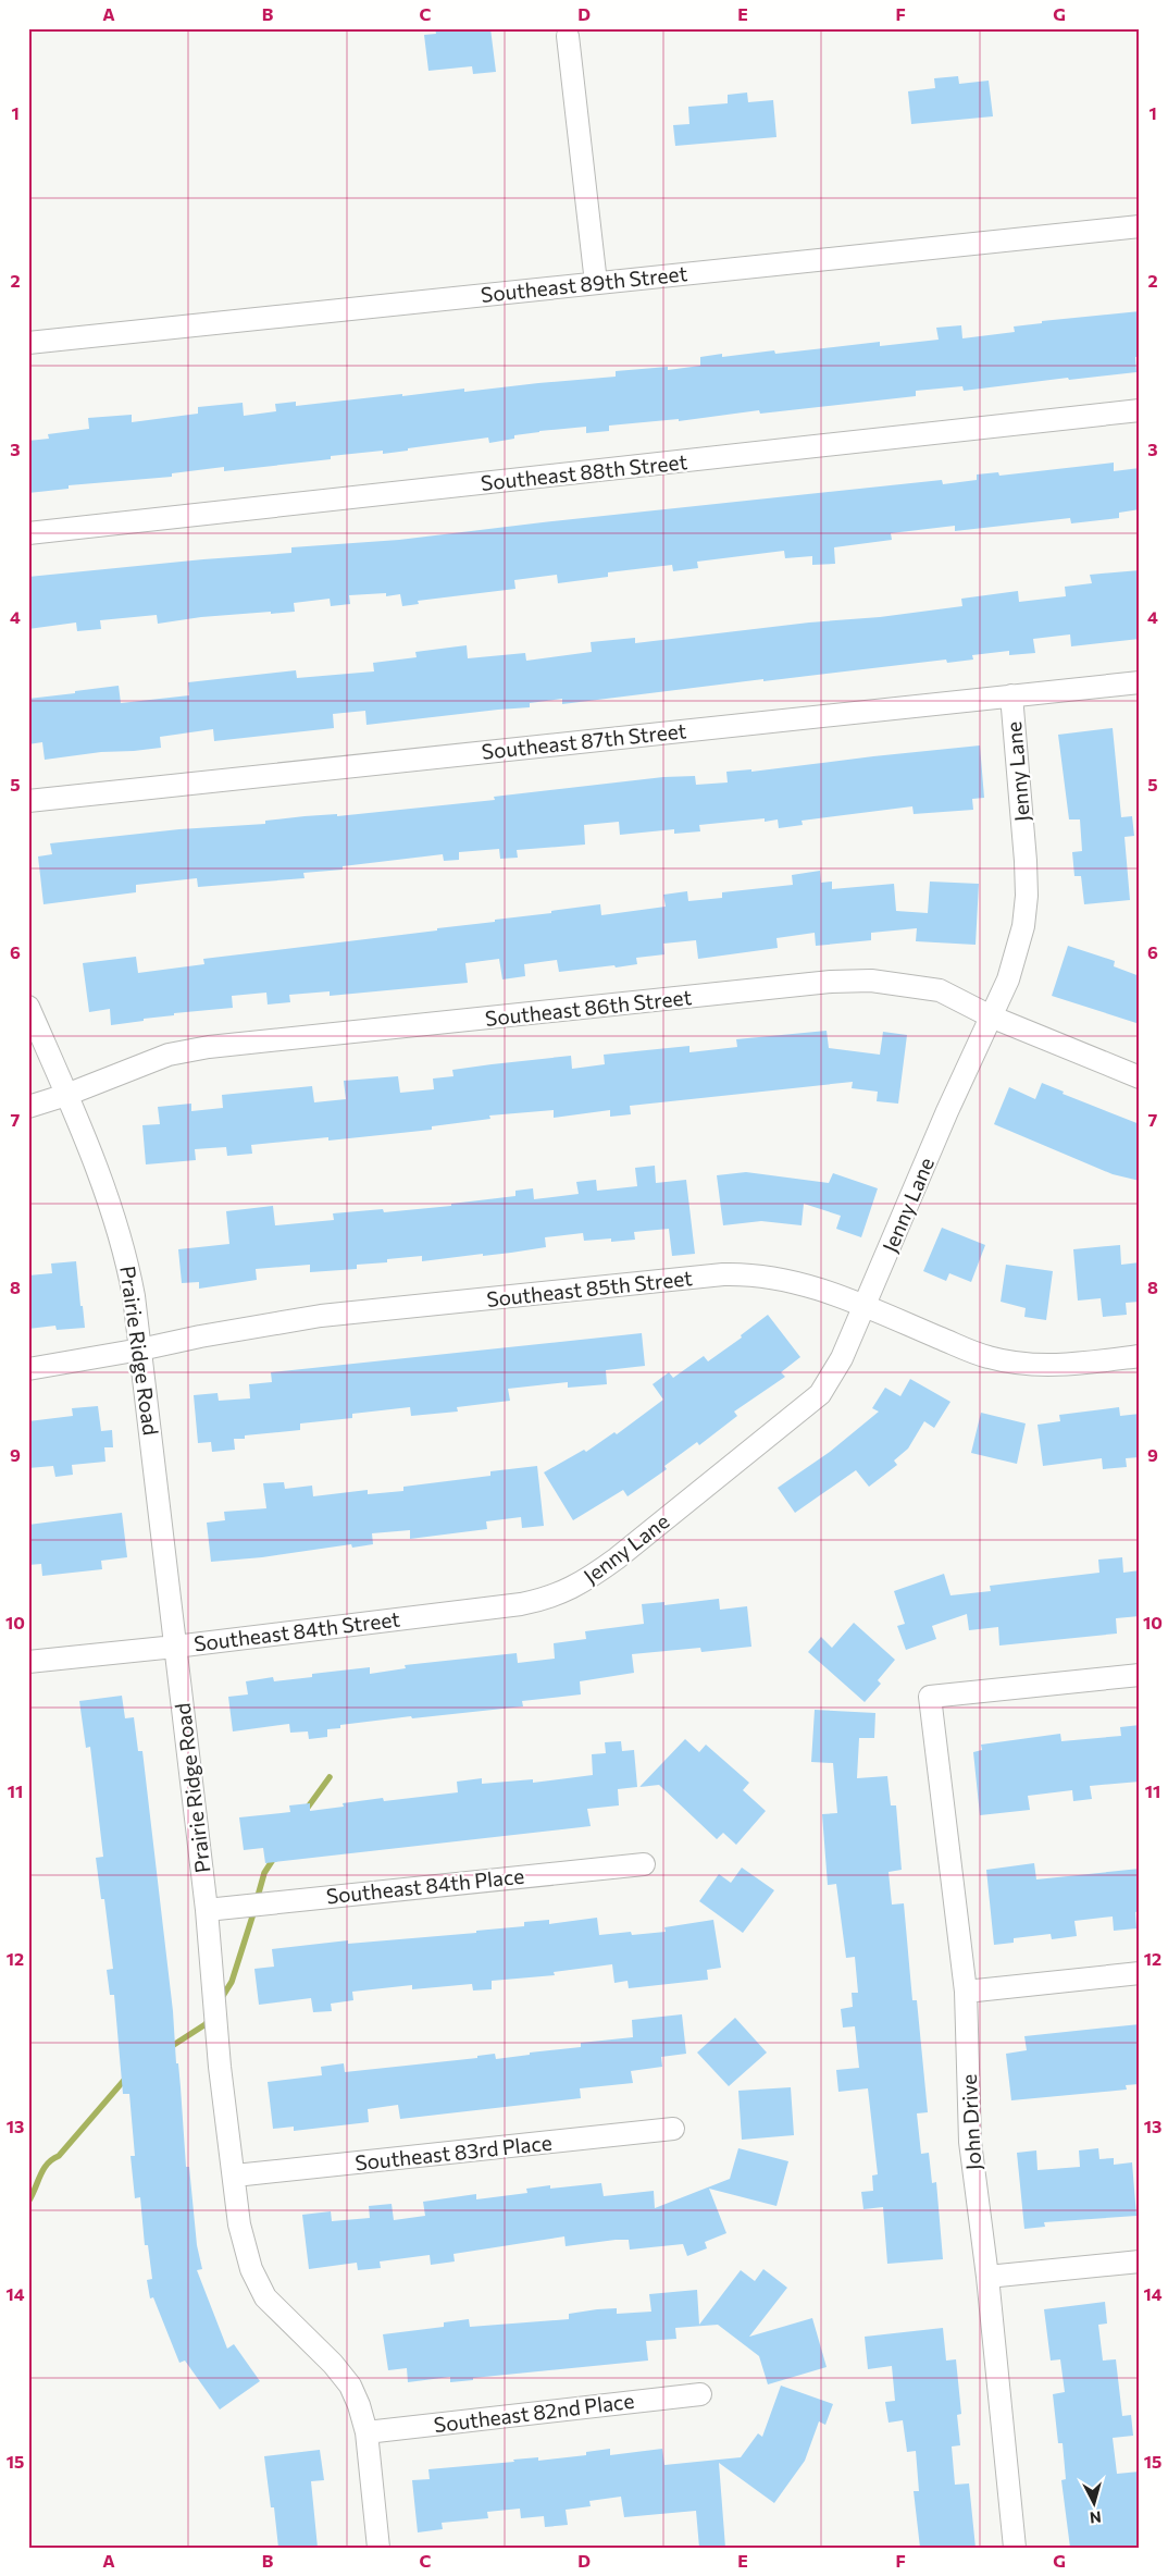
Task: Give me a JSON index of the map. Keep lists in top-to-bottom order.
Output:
{
  "streets": {
    "street": [
      "Southeast 89th Street",
      "Southeast 88th Street",
      "Southeast 87th Street",
      "Jenny Lane",
      "Southeast 86th Street",
      "Southeast 85th Street",
      "Prairie Ridge Road",
      "Southeast 84th Street",
      "Southeast 84th Place",
      "John Drive",
      "Southeast 83rd Place",
      "Southeast 82nd Place"
    ]
  },
  "crossings": [
    ["Southeast 87th Street", "Jenny Lane"],
    ["Jenny Lane", "Southeast 86th Street"],
    ["Jenny Lane", "Southeast 85th Street"],
    ["Jenny Lane", "Southeast 84th Street"],
    ["Southeast 86th Street", "Prairie Ridge Road"],
    ["Southeast 85th Street", "Prairie Ridge Road"],
    ["Prairie Ridge Road", "Southeast 84th Street"],
    ["Prairie Ridge Road", "Southeast 84th Place"],
    ["Prairie Ridge Road", "Southeast 83rd Place"],
    ["Prairie Ridge Road", "Southeast 82nd Place"]
  ],
  "north": "bottom",
  "grid": {
    "columns": [
      "A",
      "B",
      "C",
      "D",
      "E",
      "F",
      "G"
    ],
    "rows": [
      "1",
      "2",
      "3",
      "4",
      "5",
      "6",
      "7",
      "8",
      "9",
      "10",
      "11",
      "12",
      "13",
      "14",
      "15"
    ]
  }
}
